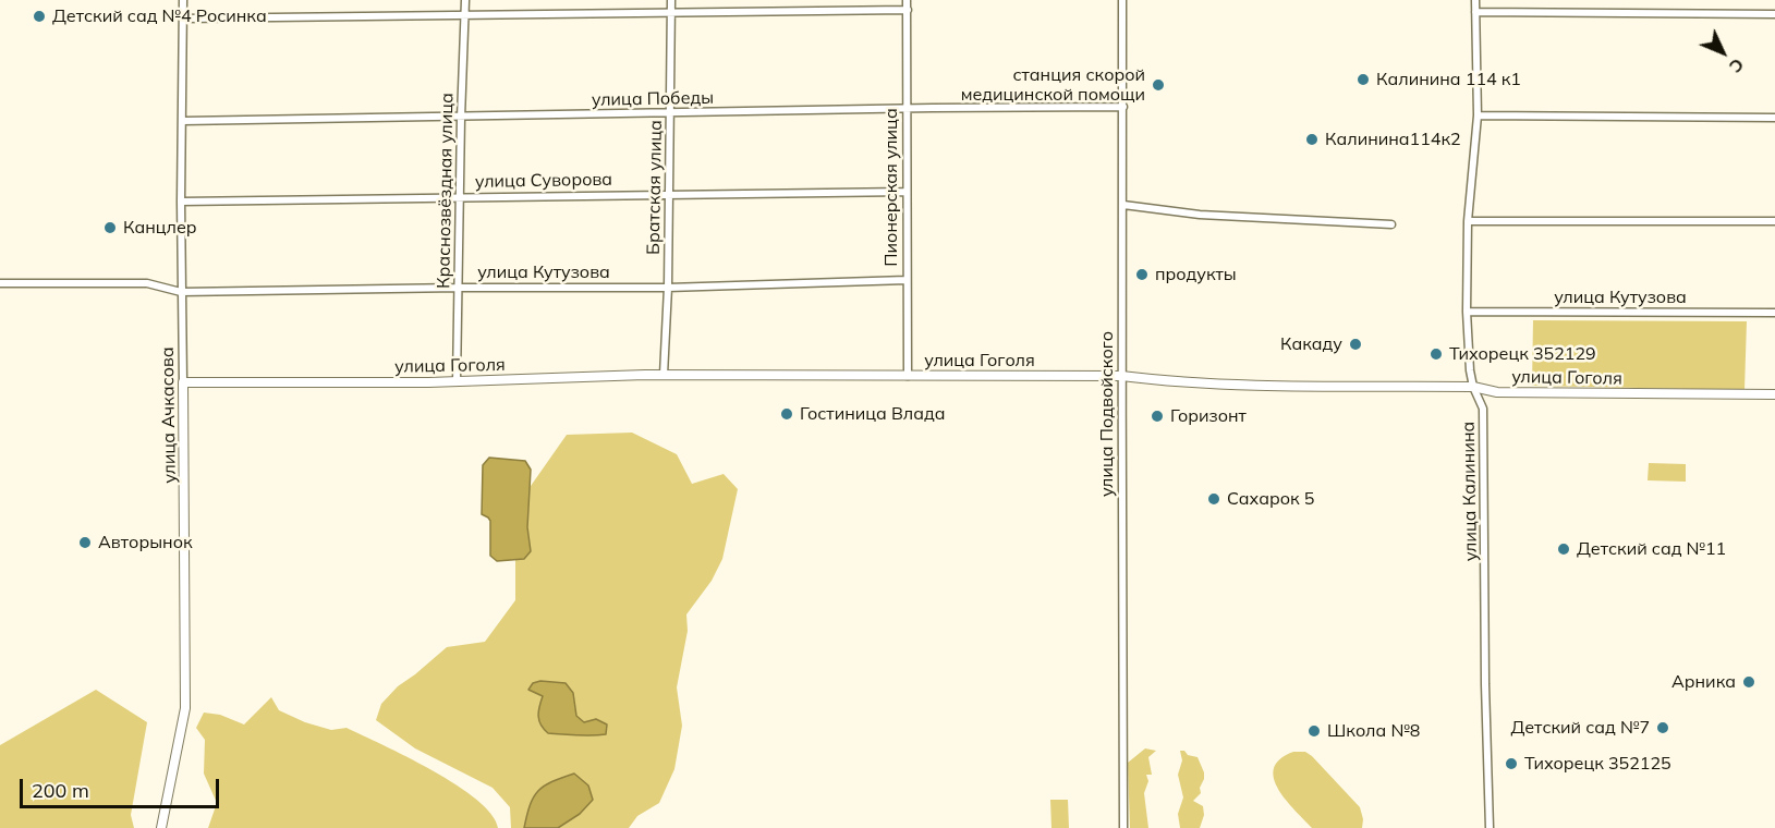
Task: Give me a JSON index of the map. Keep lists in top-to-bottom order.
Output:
{
  "streets": {
    "main road": ["улица Гоголя", "улица Ачкасова"],
    "street": [
      "улица Победы",
      "улица Суворова",
      "Братская улица",
      "Пионерская улица",
      "Краснозвёздная улица",
      "улица Кутузова",
      "улица Подвойского",
      "улица Калинина"
    ]
  },
  "crossings": [
    ["улица Победы", "Братская улица"],
    ["улица Победы", "Пионерская улица"],
    ["улица Победы", "Краснозвёздная улица"],
    ["улица Победы", "улица Подвойского"],
    ["улица Победы", "улица Ачкасова"],
    ["улица Суворова", "Братская улица"],
    ["улица Суворова", "Пионерская улица"],
    ["улица Суворова", "Краснозвёздная улица"],
    ["улица Суворова", "улица Ачкасова"],
    ["Братская улица", "улица Кутузова"],
    ["Братская улица", "улица Гоголя"],
    ["Пионерская улица", "улица Кутузова"],
    ["Пионерская улица", "улица Гоголя"],
    ["Краснозвёздная улица", "улица Кутузова"],
    ["Краснозвёздная улица", "улица Гоголя"],
    ["улица Кутузова", "улица Ачкасова"],
    ["улица Кутузова", "улица Калинина"],
    ["улица Гоголя", "улица Подвойского"],
    ["улица Гоголя", "улица Ачкасова"],
    ["улица Гоголя", "улица Калинина"]
  ],
  "places": [
    "Детский сад №4 Росинка",
    "Калинина 114 к1",
    "станция скорой медицинской помощи",
    "Калинина114к2",
    "Канцлер",
    "продукты",
    "Какаду",
    "Тихорецк 352129",
    "Гостиница Влада",
    "Горизонт",
    "Сахарок 5",
    "Авторынок",
    "Детский сад №11",
    "Арника",
    "Детский сад №7",
    "Школа №8",
    "Тихорецк 352125"
  ],
  "scale_bar": "200 m",
  "north": "bottom right"
}
